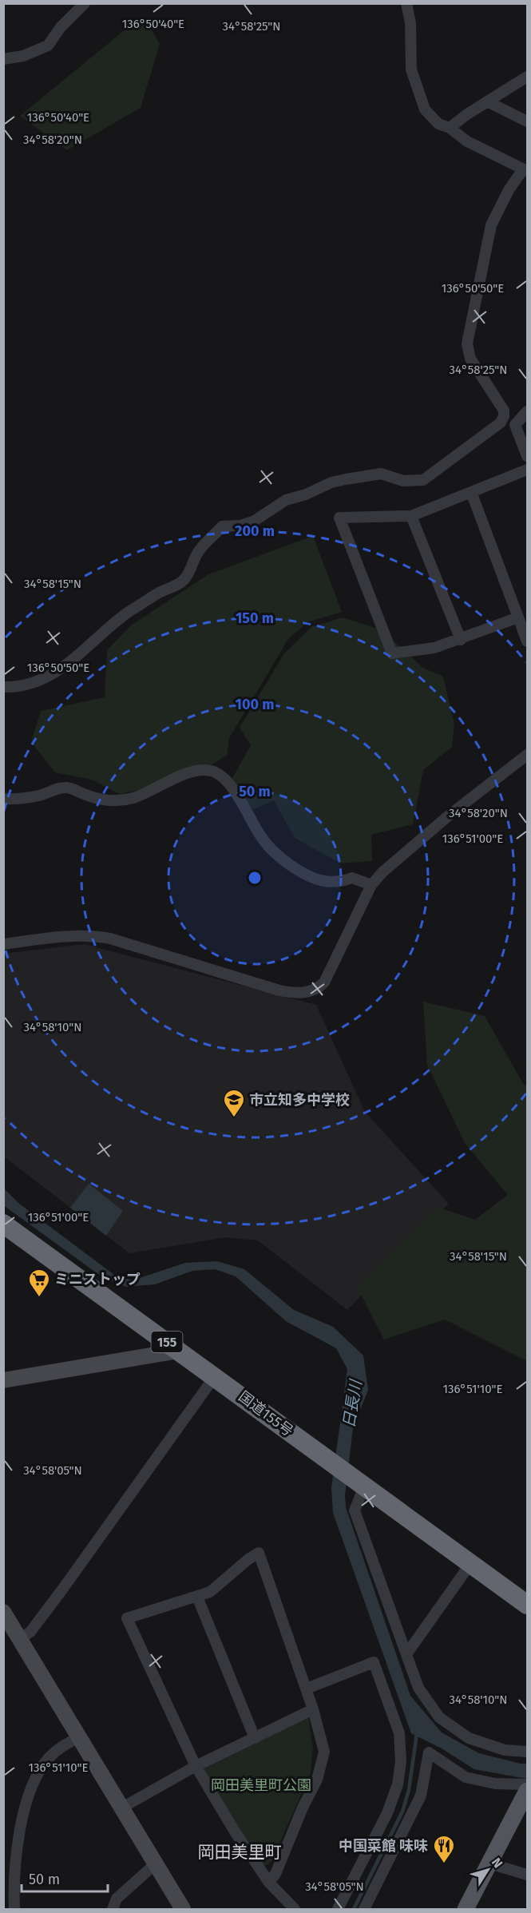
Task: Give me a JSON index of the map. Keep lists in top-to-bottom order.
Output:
{
  "streets": {
    "highway": ["155", "国道155号"]
  },
  "districts": ["岡田美里町"],
  "water": ["日長川"],
  "parks": ["岡田美里町公園"],
  "places": {
    "school or university": ["市立知多中学校"],
    "supermarket": ["ミニストップ"],
    "restaurant": ["中国菜館 味味"]
  },
  "scale_bar": "50 m",
  "north": "top right",
  "coordinates": [
    "136°50'40\"E",
    "34°58'25\"N",
    "34°58'20\"N",
    "136°50'50\"E",
    "34°58'15\"N",
    "136°51'00\"E",
    "34°58'10\"N",
    "136°51'10\"E",
    "34°58'05\"N"
  ],
  "rings": [
    "200 m",
    "150 m",
    "100 m",
    "50 m"
  ]
}
